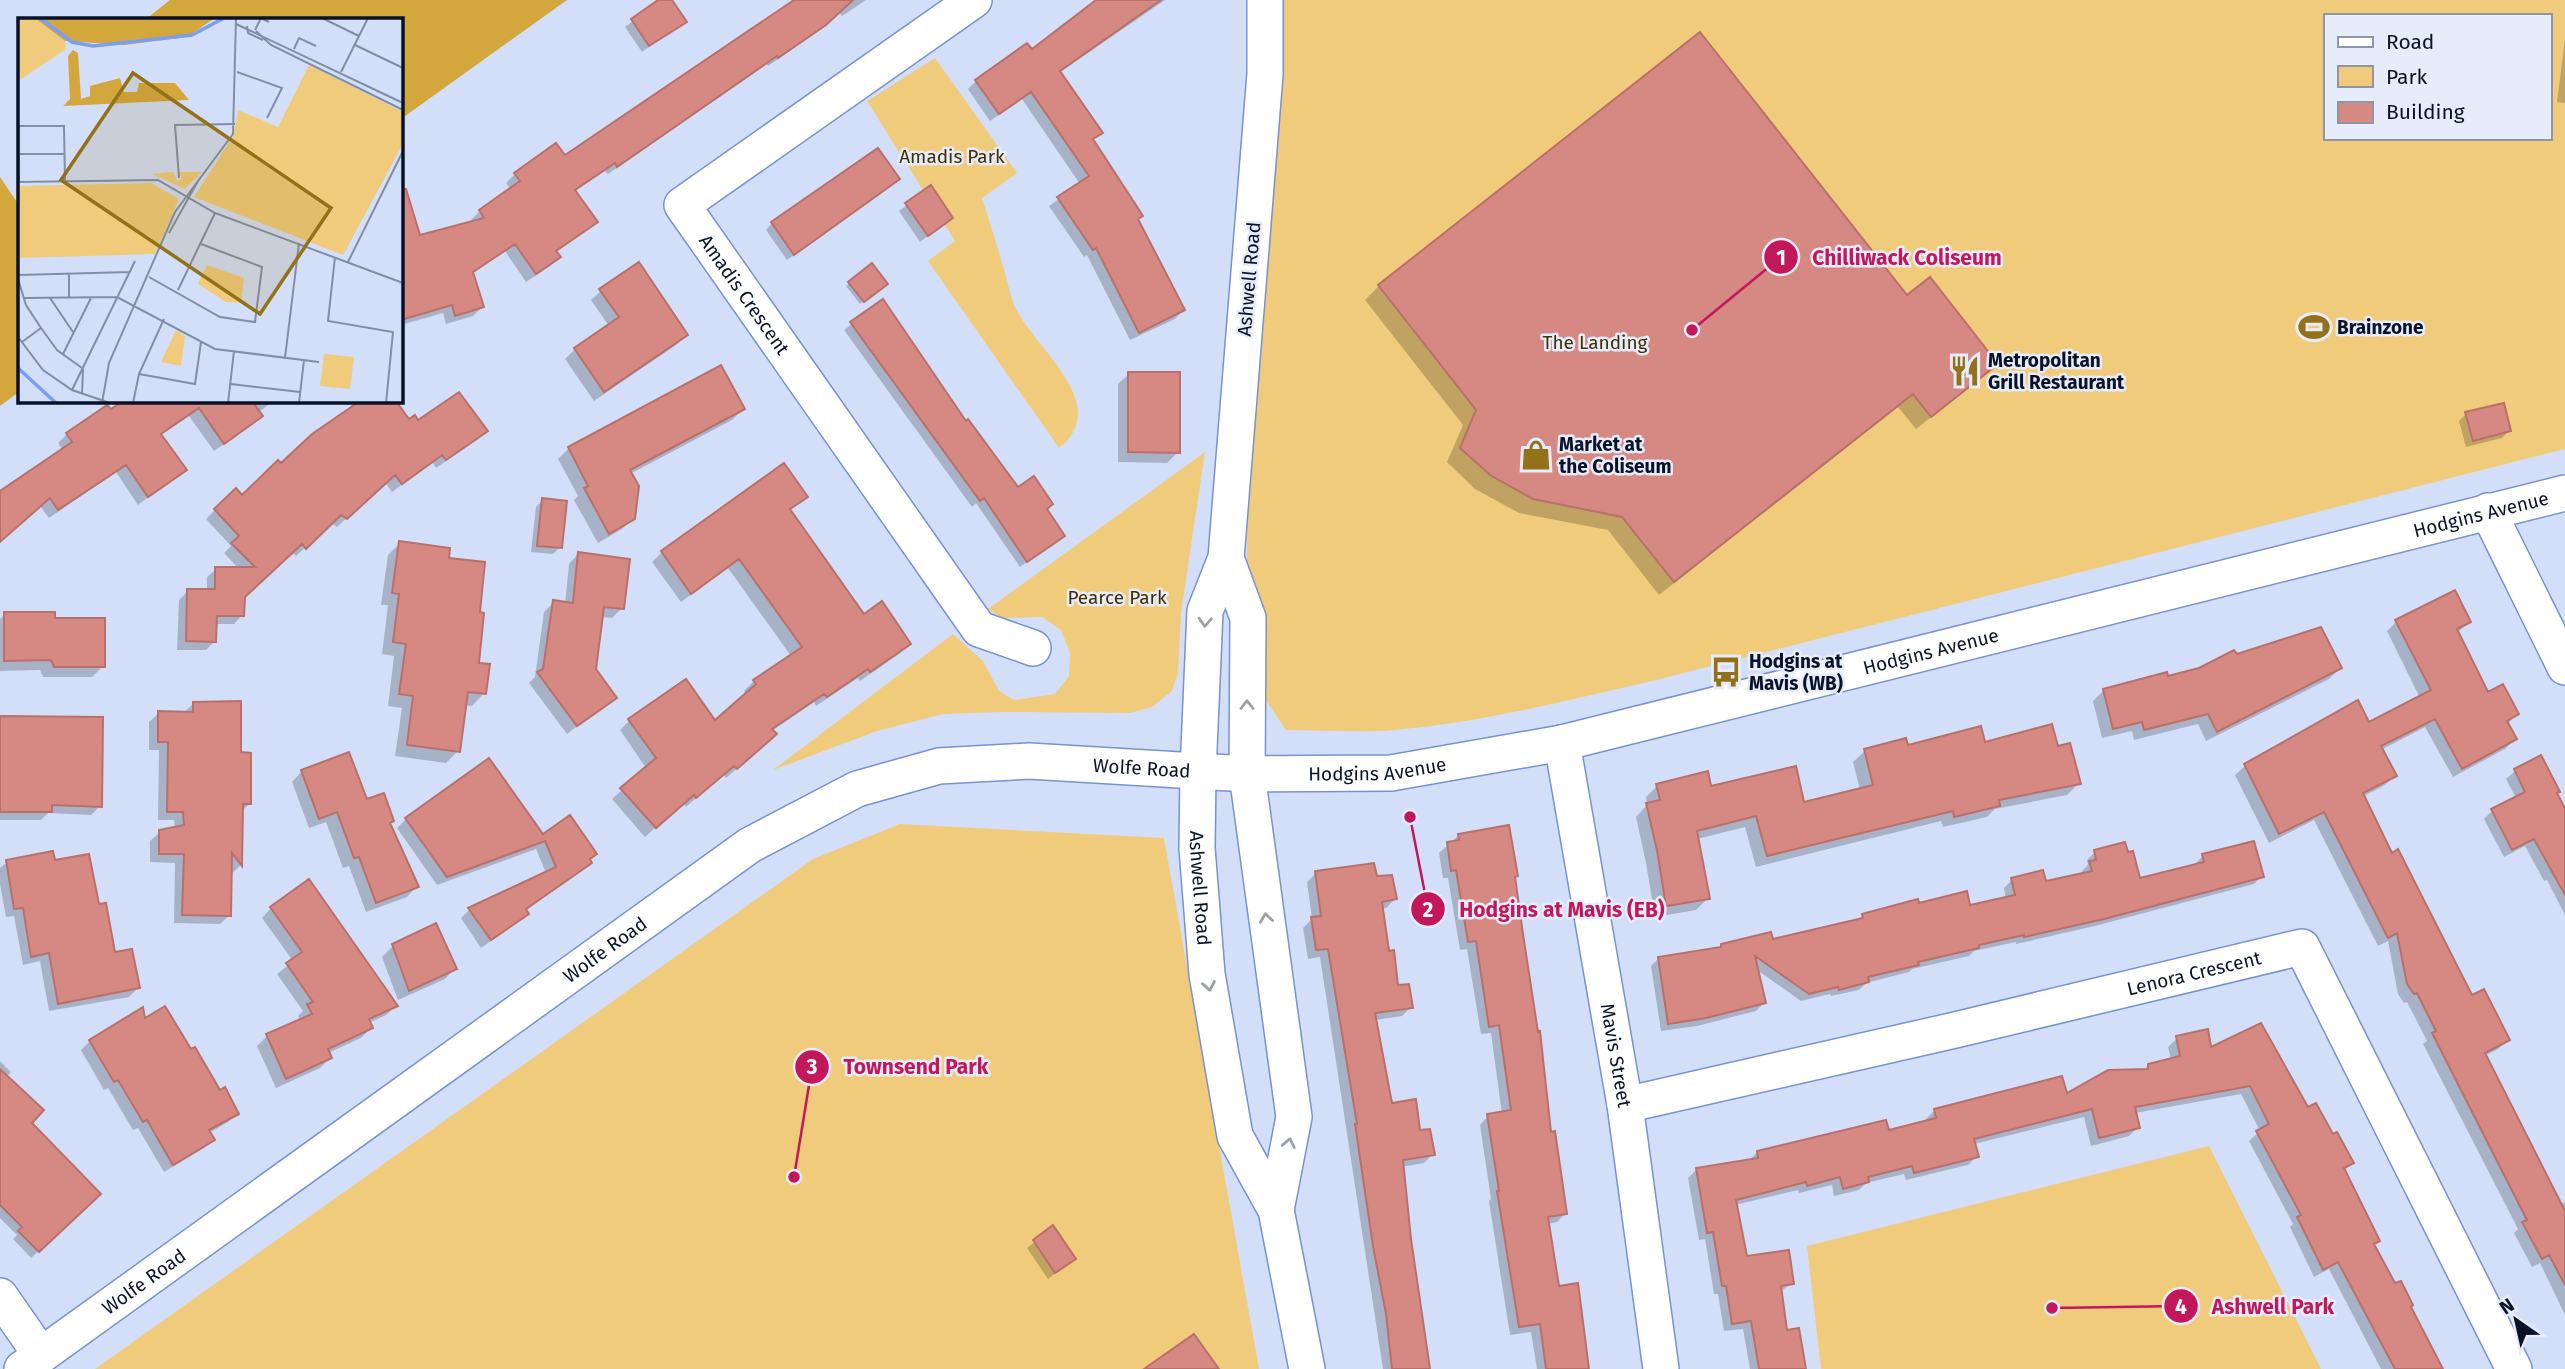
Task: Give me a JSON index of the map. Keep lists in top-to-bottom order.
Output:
{
  "streets": {
    "street": [
      "Ashwell Road",
      "Amadis Crescent",
      "Hodgins Avenue",
      "Wolfe Road",
      "Lenora Crescent",
      "Mavis Street"
    ]
  },
  "crossings": [
    ["Ashwell Road", "Hodgins Avenue"],
    ["Ashwell Road", "Wolfe Road"],
    ["Hodgins Avenue", "Wolfe Road"],
    ["Hodgins Avenue", "Mavis Street"],
    ["Lenora Crescent", "Mavis Street"]
  ],
  "parks": ["Amadis Park", "The Landing", "Pearce Park"],
  "places": {
    "sports": ["Brainzone"],
    "other": [
      "Chilliwack Coliseum",
      "Hodgins at Mavis (EB)",
      "Townsend Park",
      "Ashwell Park"
    ],
    "restaurant": ["Metropolitan Grill Restaurant"],
    "shop": ["Market at the Coliseum"],
    "bus stop": ["Hodgins at Mavis (WB)"]
  },
  "legend": ["Road", "Park", "Building"],
  "north": "top left"
}
